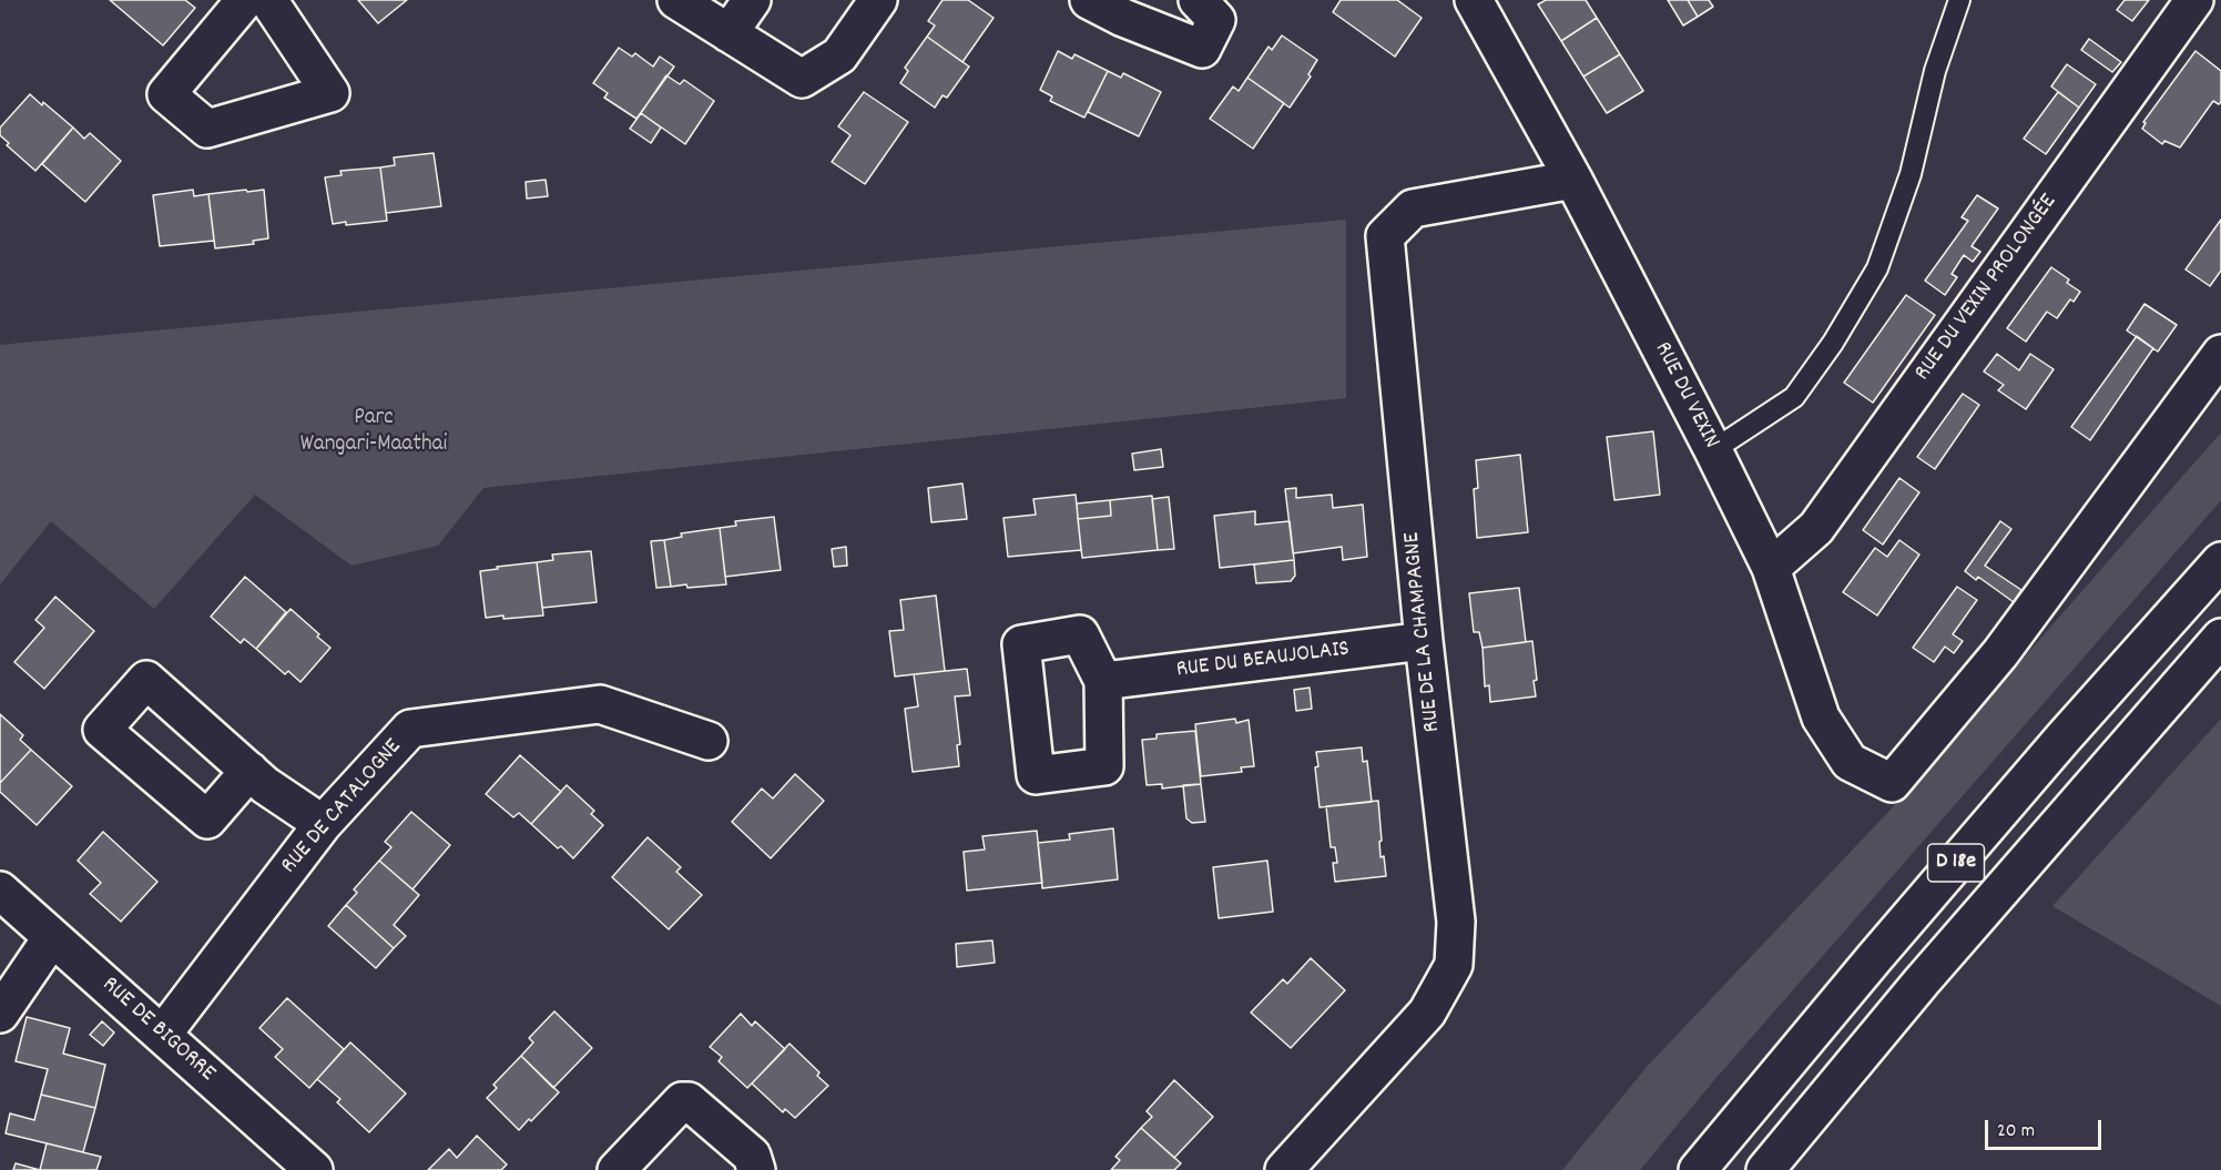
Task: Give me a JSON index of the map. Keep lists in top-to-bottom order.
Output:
{
  "streets": {
    "main road": [
      "RUE DU VEXIN PROLONGÉE",
      "RUE DU VEXIN",
      "RUE DE LA CHAMPAGNE",
      "RUE DU BEAUJOLAIS",
      "RUE DE CATALOGNE",
      "D 18e",
      "RUE DE BIGORRE"
    ]
  },
  "crossings": [
    ["RUE DU VEXIN PROLONGÉE", "RUE DU VEXIN"],
    ["RUE DU VEXIN", "RUE DE LA CHAMPAGNE"],
    ["RUE DE LA CHAMPAGNE", "RUE DU BEAUJOLAIS"],
    ["RUE DE CATALOGNE", "RUE DE BIGORRE"]
  ],
  "parks": ["Parc Wangari-Maathai"],
  "scale_bar": "20 m"
}
